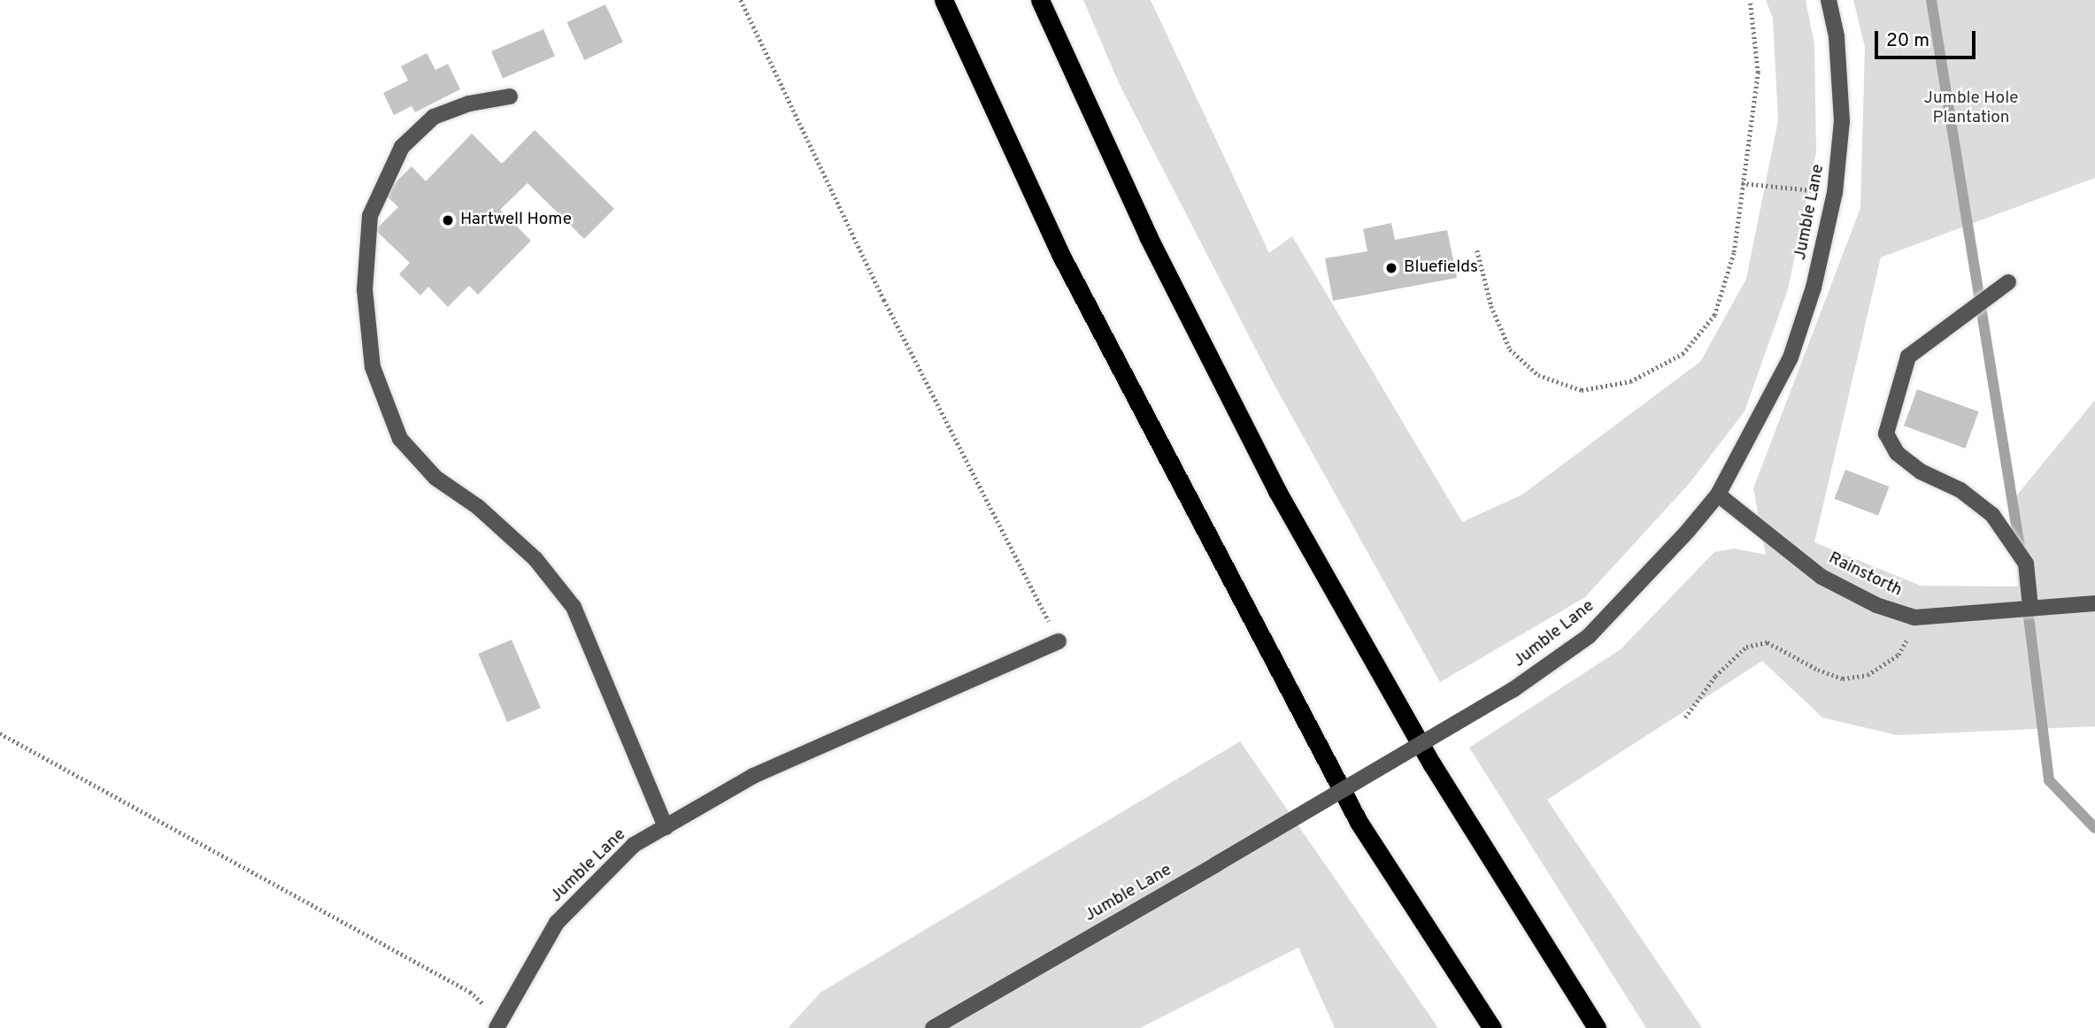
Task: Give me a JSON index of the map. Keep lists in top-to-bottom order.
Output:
{
  "streets": {
    "street": ["Jumble Lane", "Rainstorth"]
  },
  "crossings": [
    ["Jumble Lane", "Rainstorth"]
  ],
  "parks": ["Jumble Hole Plantation"],
  "places": ["Hartwell Home", "Bluefields"],
  "scale_bar": "20 m"
}
